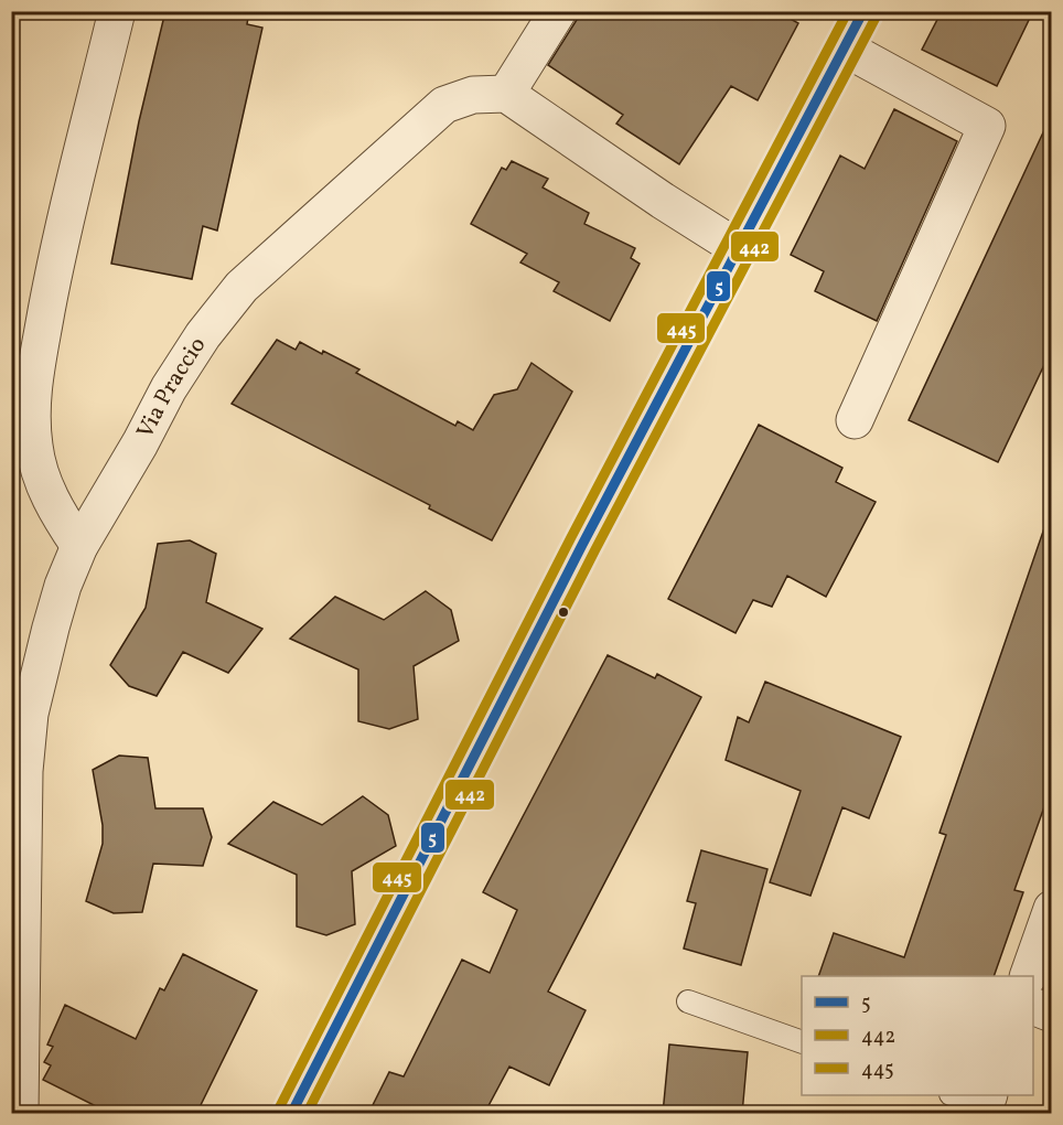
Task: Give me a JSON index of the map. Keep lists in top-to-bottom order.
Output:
{
  "streets": {
    "street": ["Via Praccio"]
  },
  "lines": ["transit line 5", "transit line 445", "transit line 442"],
  "legend": ["5", "442", "445"]
}
